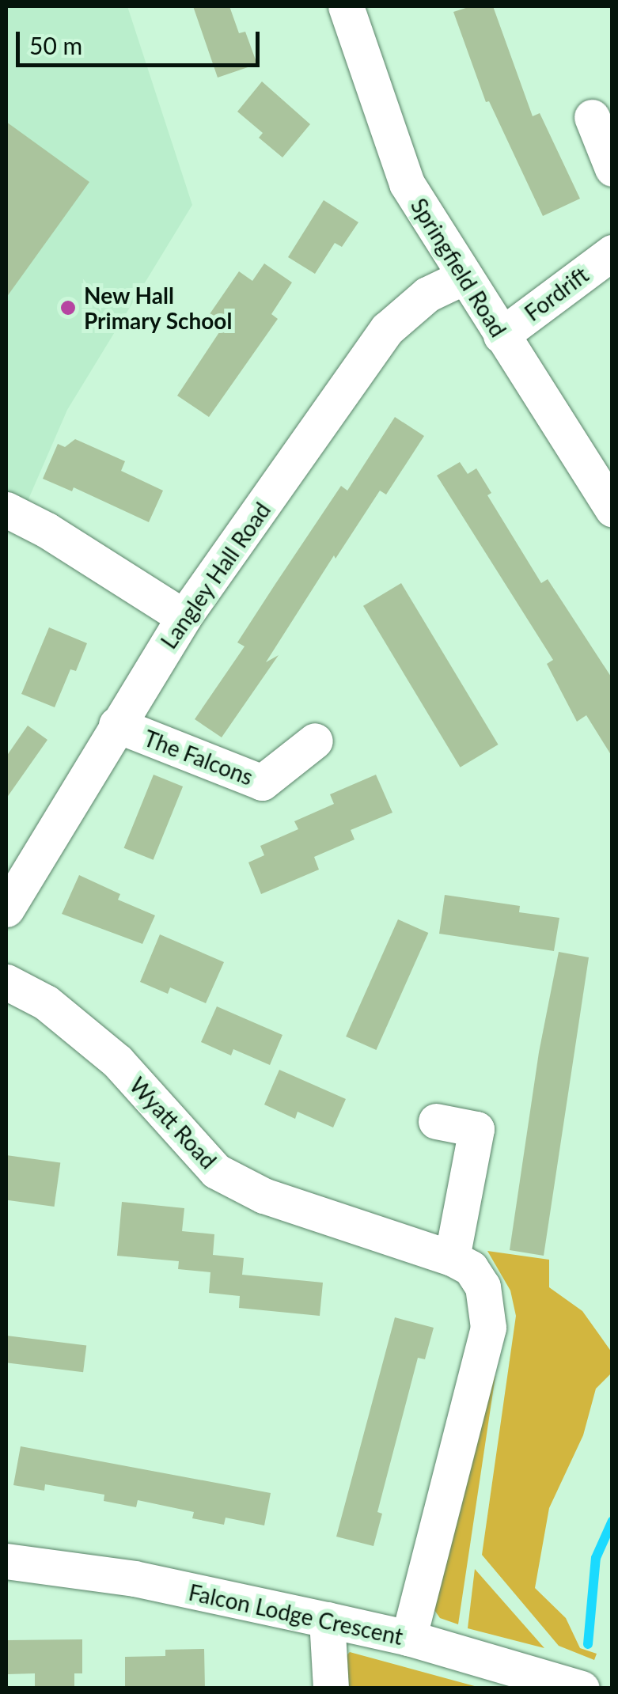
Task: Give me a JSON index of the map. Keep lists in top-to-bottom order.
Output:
{
  "streets": {
    "street": [
      "Springfield Road",
      "Fordrift",
      "Langley Hall Road",
      "The Falcons",
      "Wyatt Road",
      "Falcon Lodge Crescent"
    ]
  },
  "crossings": [
    ["Springfield Road", "Fordrift"],
    ["Springfield Road", "Langley Hall Road"],
    ["Langley Hall Road", "The Falcons"],
    ["Wyatt Road", "Falcon Lodge Crescent"]
  ],
  "places": ["New Hall Primary School"],
  "scale_bar": "50 m"
}
